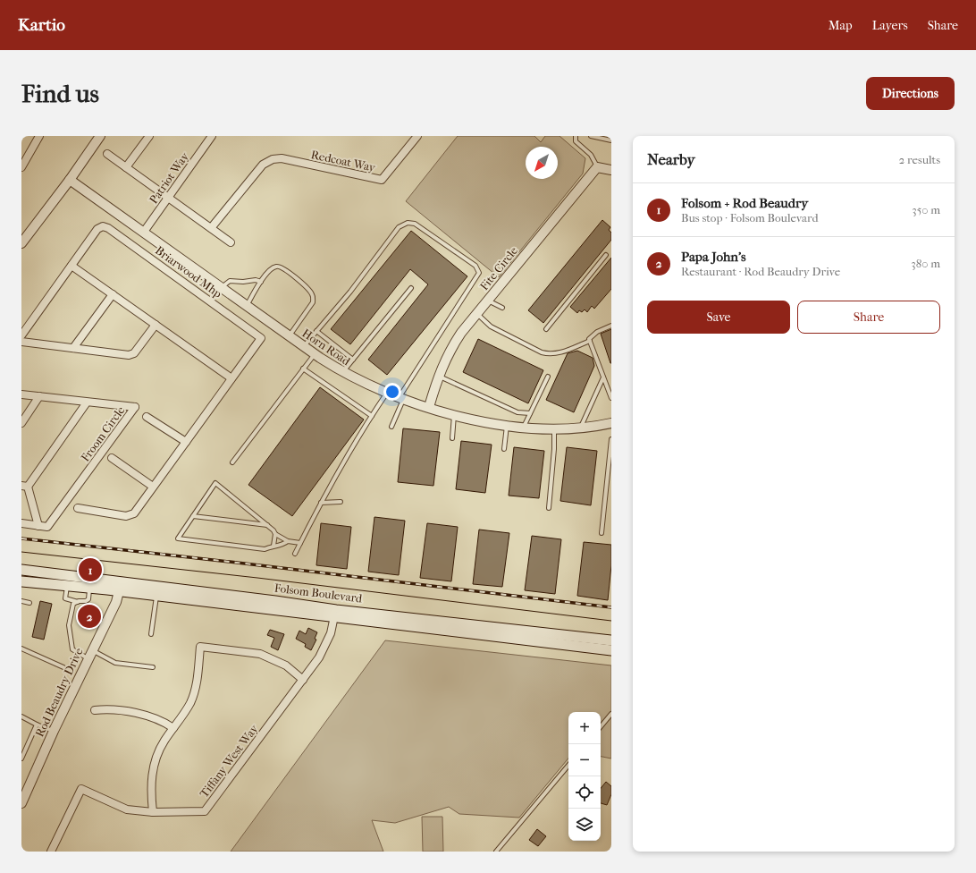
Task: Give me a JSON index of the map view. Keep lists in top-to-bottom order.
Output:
{
  "streets": {
    "main road": ["Folsom Boulevard"],
    "street": [
      "Redcoat Way",
      "Patriot Way",
      "Fite Circle",
      "Briarwood Mhp",
      "Horn Road",
      "Froom Circle",
      "Rod Beaudry Drive",
      "Tiffany West Way"
    ]
  },
  "crossings": [
    ["Patriot Way", "Horn Road"],
    ["Fite Circle", "Horn Road"],
    ["Folsom Boulevard", "Rod Beaudry Drive"],
    ["Folsom Boulevard", "Tiffany West Way"]
  ],
  "north": "bottom left",
  "page": {
    "header": "Kartio",
    "nav": ["Map", "Layers", "Share"],
    "buttons": [
      "Directions",
      ["Save", "Share"]
    ],
    "title": "Find us",
    "heading": ["Nearby", "2 results"],
    "list": [
      {
        "mark": "1",
        "name": "Folsom + Rod Beaudry",
        "note": "Bus stop · Folsom Boulevard",
        "value": "350 m"
      },
      {
        "mark": "2",
        "name": "Papa John's",
        "note": "Restaurant · Rod Beaudry Drive",
        "value": "380 m"
      }
    ],
    "pins": ["1", "2"],
    "map_buttons": ["+", "−"]
  }
}
